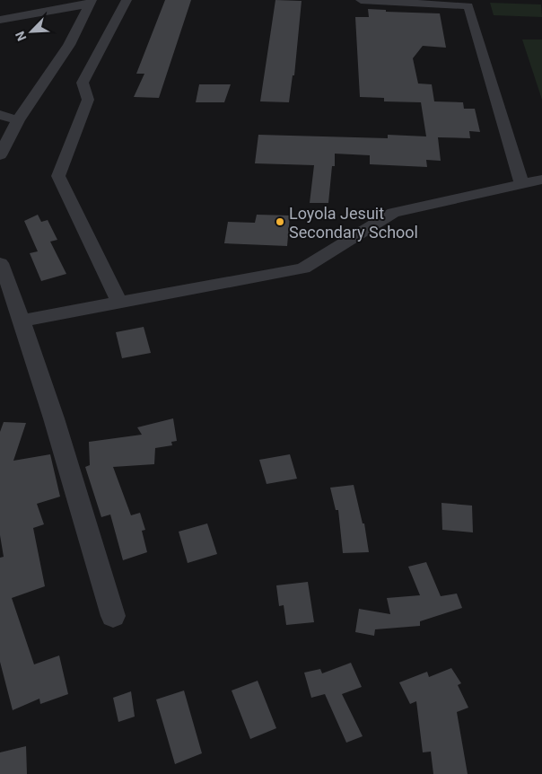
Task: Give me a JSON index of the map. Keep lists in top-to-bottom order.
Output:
{
  "places": ["Loyola Jesuit Secondary School"],
  "north": "bottom left"
}
